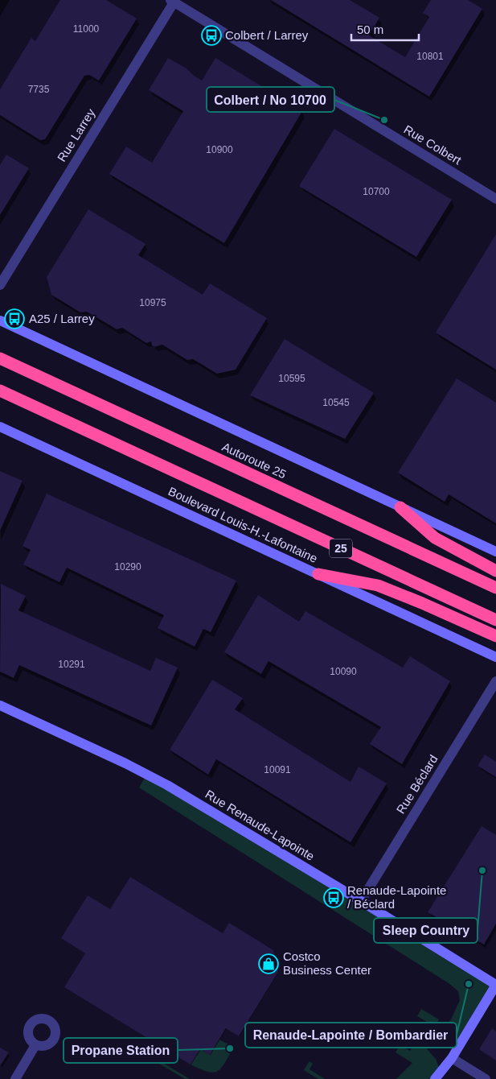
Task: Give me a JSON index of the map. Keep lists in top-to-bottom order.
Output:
{
  "streets": {
    "highway": ["Autoroute 25", "25"],
    "main road": ["Boulevard Louis-H.-Lafontaine", "Rue Renaude-Lapointe"],
    "street": ["Rue Larrey", "Rue Colbert", "Rue Béclard"]
  },
  "crossings": [
    ["Rue Larrey", "Rue Colbert"],
    ["Rue Béclard", "Rue Renaude-Lapointe"]
  ],
  "places": {
    "bus stop": ["Colbert / Larrey", "A25 / Larrey", "Renaude-Lapointe / Béclard"],
    "other": [
      "Colbert / No 10700",
      "Sleep Country",
      "Renaude-Lapointe / Bombardier",
      "Propane Station"
    ],
    "shop": ["Costco Business Center"]
  },
  "house_numbers": [
    "11000",
    "10801",
    "7735",
    "10900",
    "10700",
    "10975",
    "10595",
    "10545",
    "10290",
    "10291",
    "10090",
    "10091"
  ],
  "scale_bar": "50 m"
}
